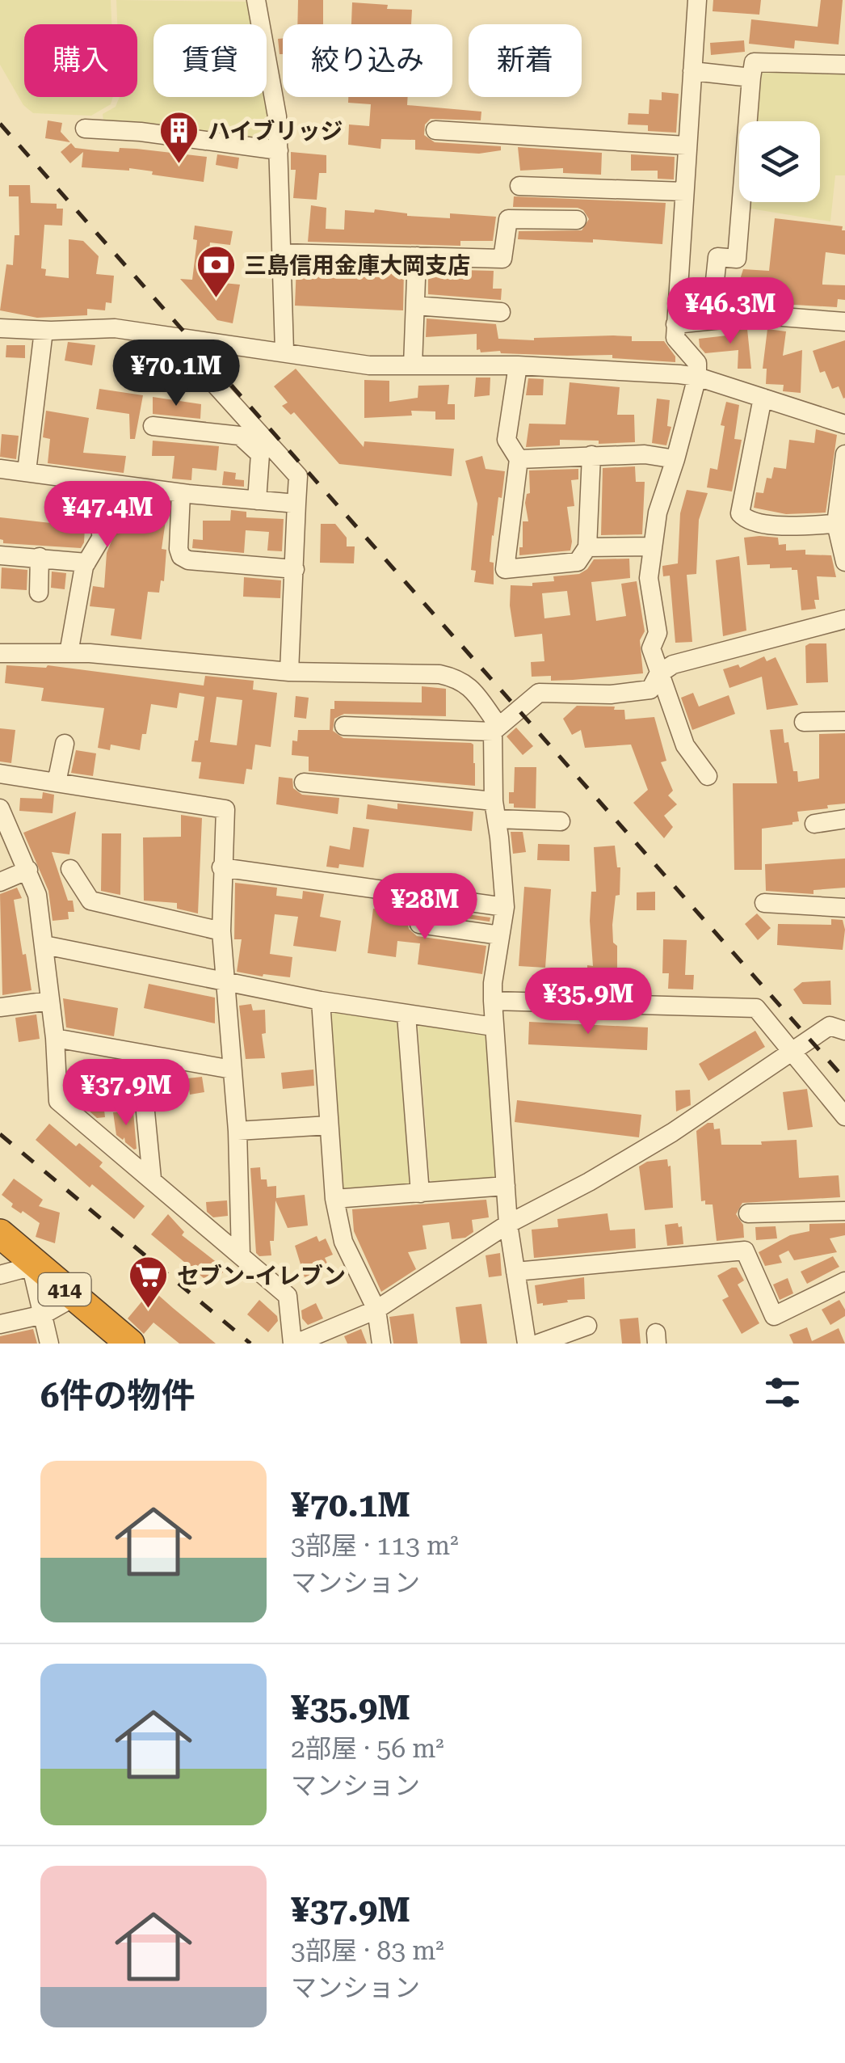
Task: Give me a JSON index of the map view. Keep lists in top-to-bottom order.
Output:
{
  "streets": {
    "highway": ["414"]
  },
  "places": {
    "building": ["ハイブリッジ"],
    "bank": ["三島信用金庫大岡支店"],
    "supermarket": ["セブン-イレブン"]
  },
  "page": {
    "chip": [
      "購入",
      "賃貸",
      "絞り込み",
      "新着"
    ],
    "price": [
      "¥46.3M",
      "¥70.1M",
      "¥47.4M",
      "¥28M",
      "¥35.9M",
      "¥37.9M"
    ],
    "heading": "6件の物件",
    "list": [
      {
        "name": "¥70.1M",
        "note": "3部屋 · 113 m² · マンション"
      },
      {
        "name": "¥35.9M",
        "note": "2部屋 · 56 m² · マンション"
      },
      {
        "name": "¥37.9M",
        "note": "3部屋 · 83 m² · マンション"
      }
    ]
  }
}
